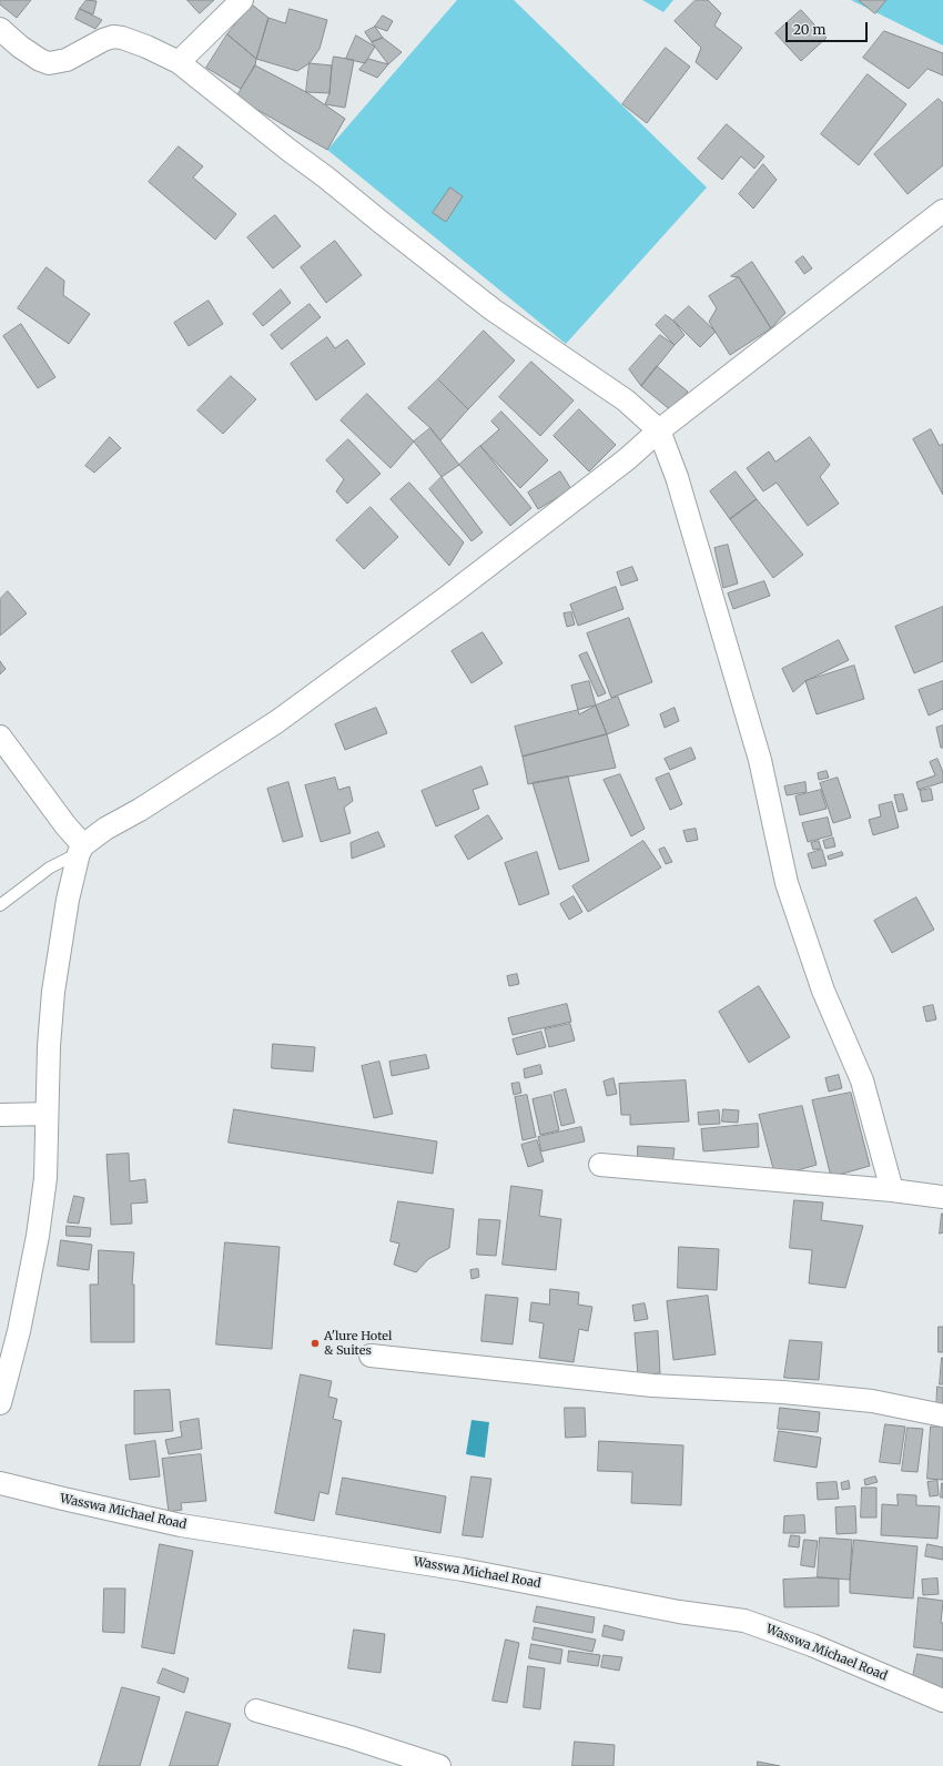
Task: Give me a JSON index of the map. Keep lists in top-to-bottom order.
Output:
{
  "streets": {
    "street": ["Wasswa Michael Road"]
  },
  "places": ["A'lure Hotel & Suites"],
  "scale_bar": "20 m"
}
